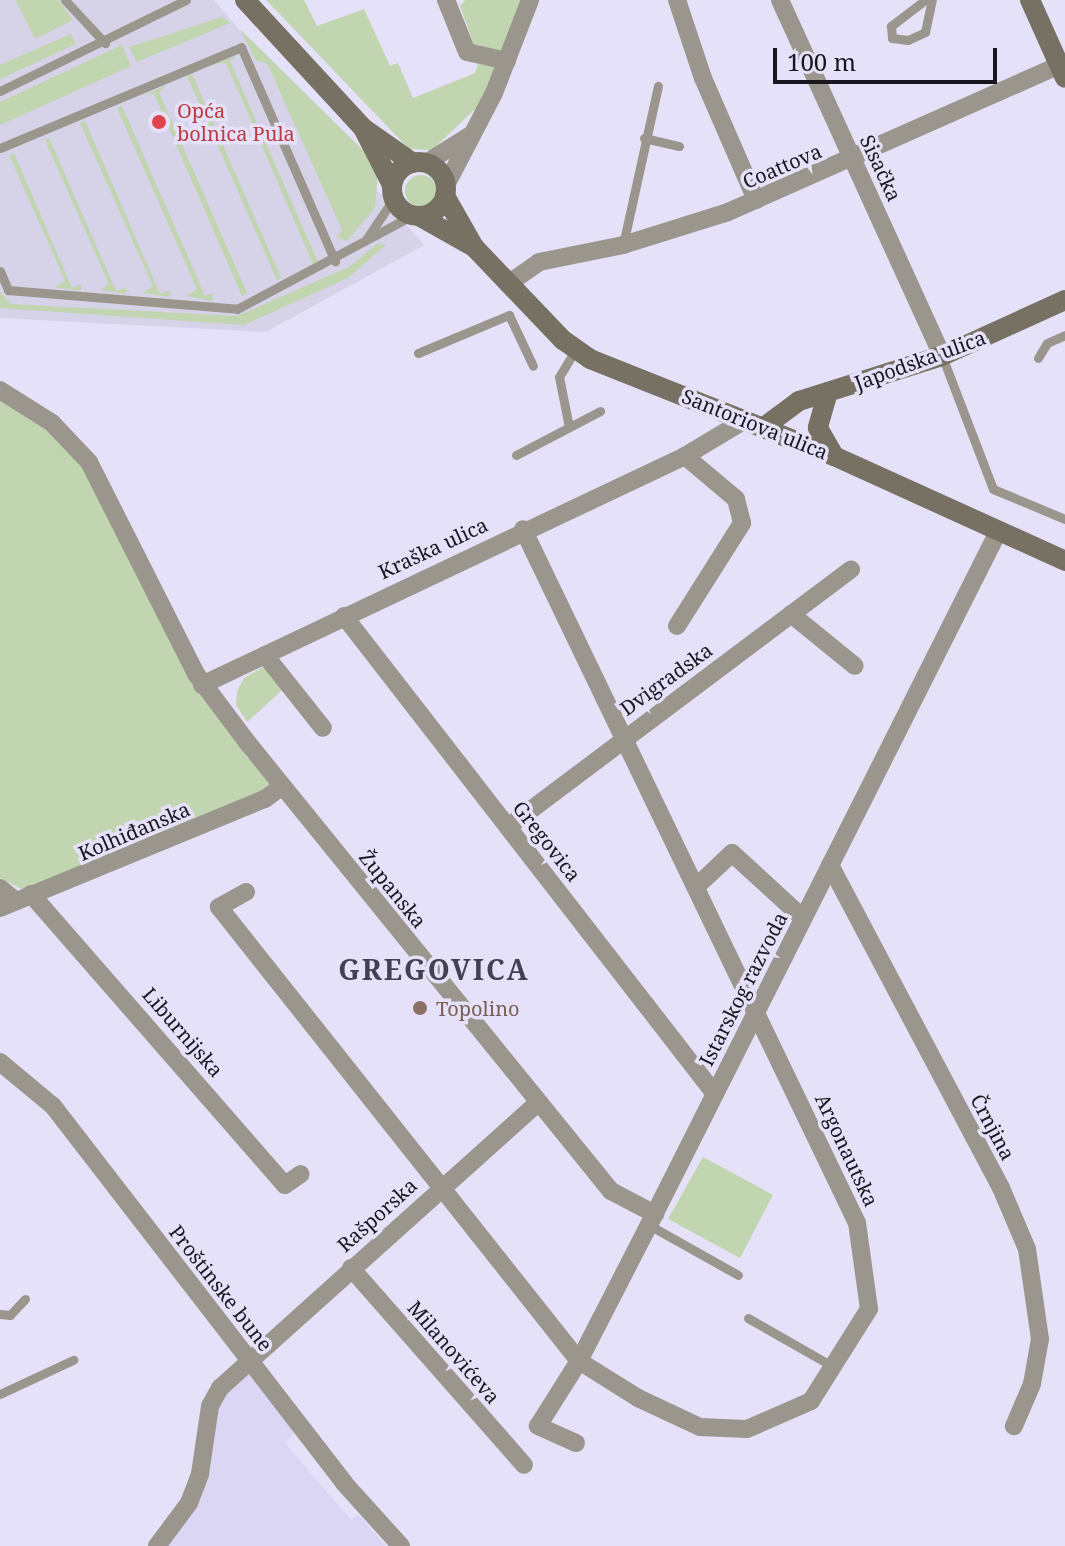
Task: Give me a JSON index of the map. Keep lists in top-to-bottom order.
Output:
{
  "streets": {
    "main road": ["Japodska ulica", "Santoriova ulica"],
    "street": [
      "Coattova",
      "Sisačka",
      "Kraška ulica",
      "Dvigradska",
      "Kolhiđanska",
      "Gregovica",
      "Županska",
      "Istarskog razvoda",
      "Liburnijska",
      "Črnjina",
      "Argonautska",
      "Rašporska",
      "Proštinske bune",
      "Milanovićeva"
    ]
  },
  "crossings": [
    ["Coattova", "Sisačka"],
    ["Coattova", "Santoriova ulica"],
    ["Sisačka", "Japodska ulica"],
    ["Japodska ulica", "Santoriova ulica"],
    ["Japodska ulica", "Kraška ulica"],
    ["Santoriova ulica", "Kraška ulica"],
    ["Santoriova ulica", "Istarskog razvoda"],
    ["Kraška ulica", "Gregovica"],
    ["Kraška ulica", "Županska"],
    ["Kraška ulica", "Argonautska"],
    ["Dvigradska", "Gregovica"],
    ["Dvigradska", "Argonautska"],
    ["Kolhiđanska", "Županska"],
    ["Kolhiđanska", "Liburnijska"],
    ["Gregovica", "Istarskog razvoda"],
    ["Županska", "Istarskog razvoda"],
    ["Županska", "Rašporska"],
    ["Istarskog razvoda", "Črnjina"],
    ["Istarskog razvoda", "Argonautska"],
    ["Argonautska", "Rašporska"],
    ["Rašporska", "Proštinske bune"],
    ["Rašporska", "Milanovićeva"]
  ],
  "districts": ["GREGOVICA"],
  "places": ["Opća bolnica Pula", "Topolino"],
  "scale_bar": "100 m"
}
